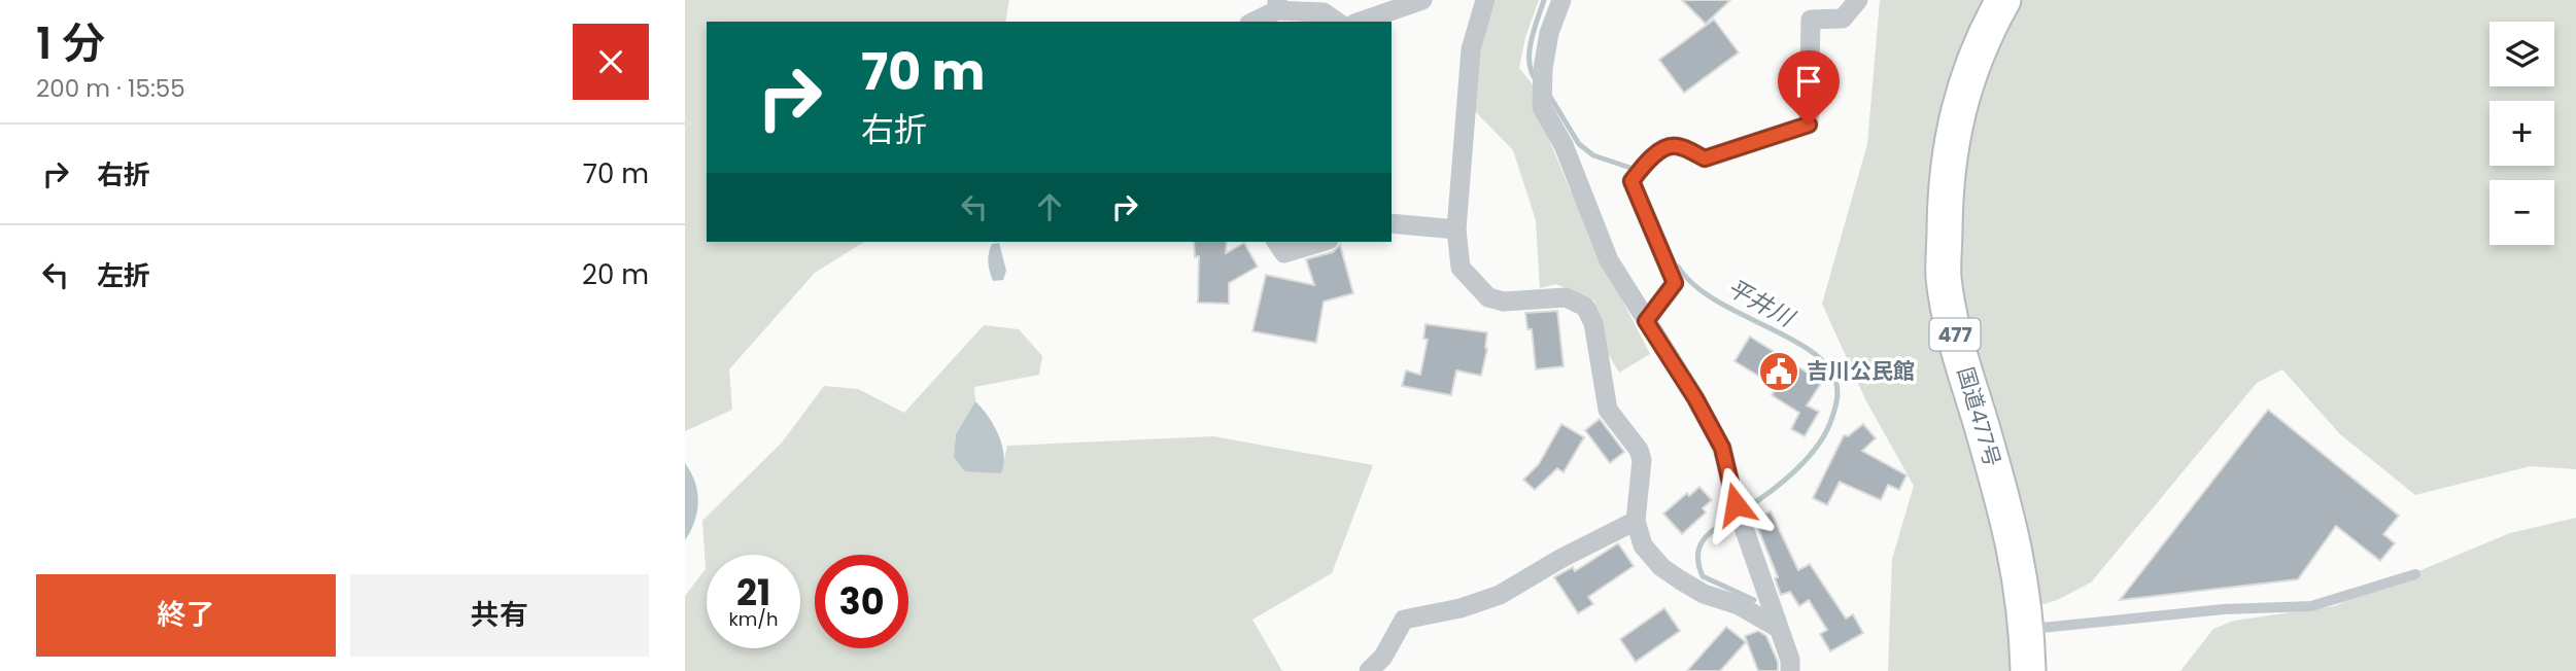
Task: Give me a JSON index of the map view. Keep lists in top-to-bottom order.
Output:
{
  "streets": {
    "highway": ["477", "国道477号"]
  },
  "water": ["平井川"],
  "places": {
    "public building": ["吉川公民館"]
  },
  "page": {
    "heading": ["1 分", "200 m · 15:55"],
    "map_buttons": ["+", "−"],
    "turn": ["70 m", "右折"],
    "list": [
      {
        "name": "右折",
        "value": "70 m"
      },
      {
        "name": "左折",
        "value": "20 m"
      }
    ],
    "speed": "21 km/h",
    "limit": "30",
    "buttons": ["終了", "共有"]
  }
}
